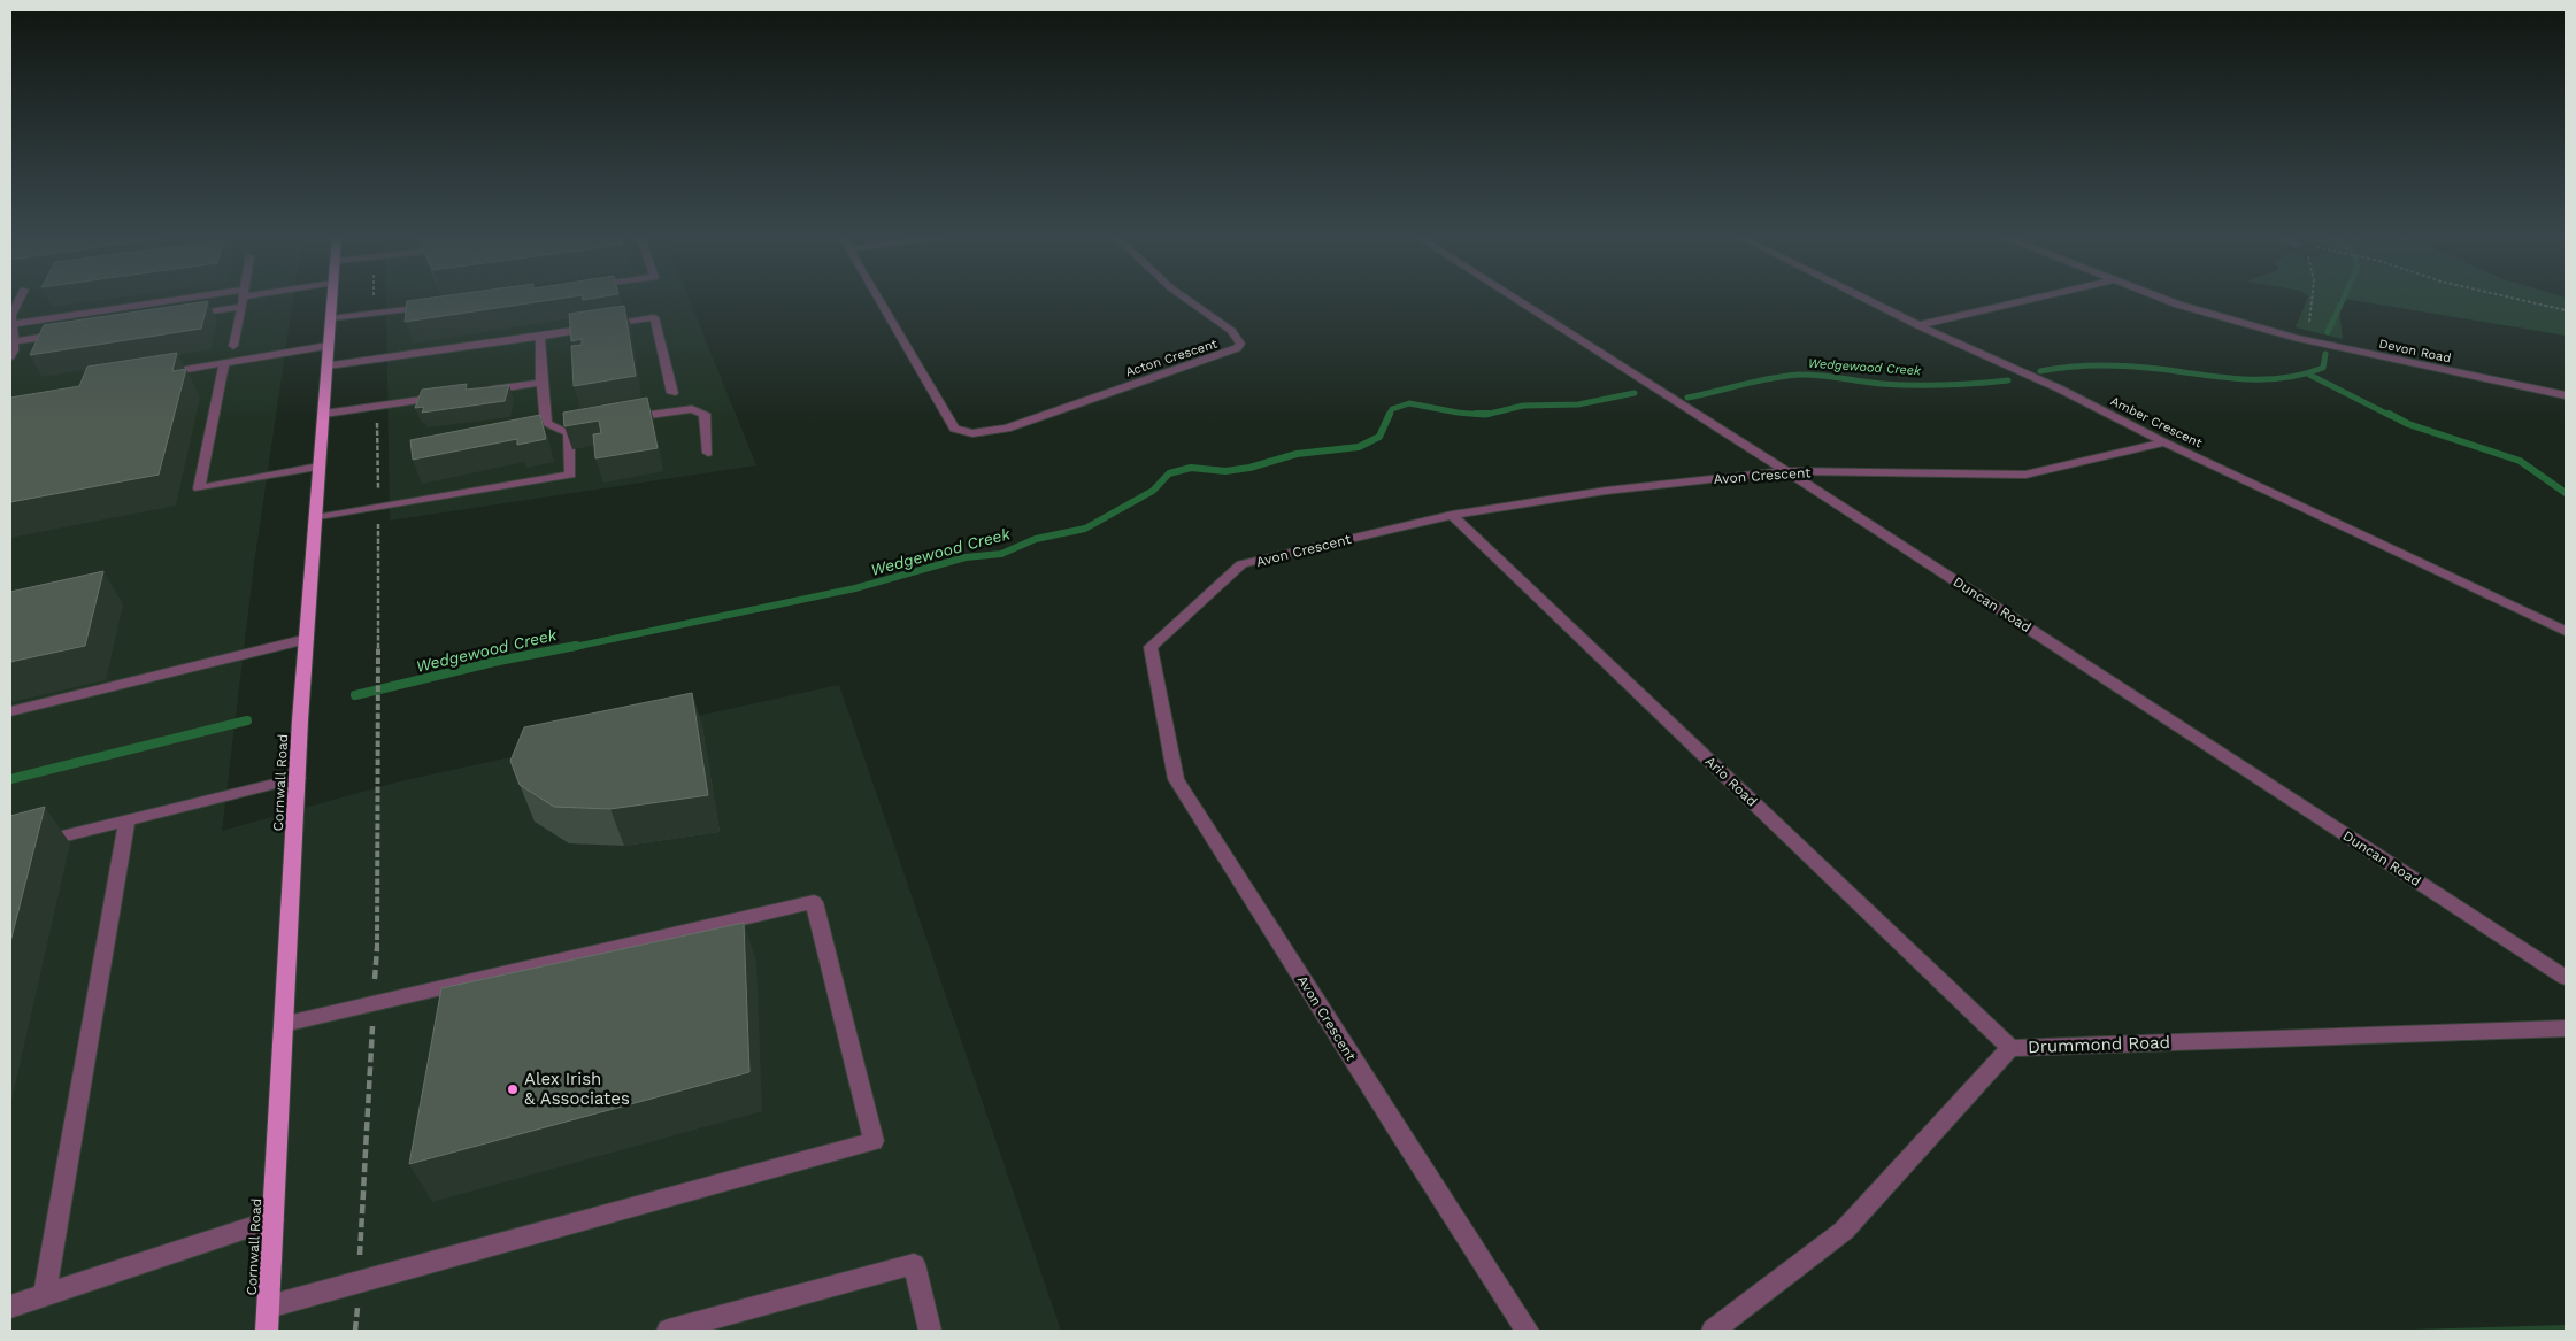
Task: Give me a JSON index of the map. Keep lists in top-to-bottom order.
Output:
{
  "streets": {
    "main road": ["Cornwall Road"],
    "street": [
      "Devon Road",
      "Acton Crescent",
      "Amber Crescent",
      "Avon Crescent",
      "Duncan Road",
      "Ario Road",
      "Drummond Road"
    ]
  },
  "crossings": [
    ["Amber Crescent", "Avon Crescent"],
    ["Avon Crescent", "Duncan Road"],
    ["Avon Crescent", "Ario Road"],
    ["Ario Road", "Drummond Road"]
  ],
  "water": ["Wedgewood Creek"],
  "places": ["Alex Irish & Associates"]
}
